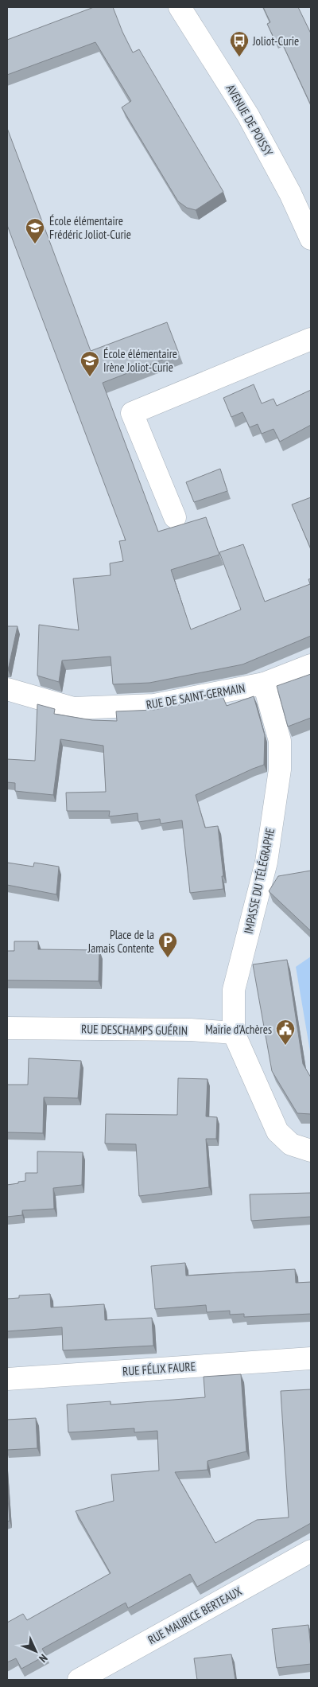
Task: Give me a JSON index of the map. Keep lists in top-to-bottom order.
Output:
{
  "streets": {
    "street": [
      "AVENUE DE POISSY",
      "RUE DE SAINT-GERMAIN",
      "IMPASSE DU TÉLÉGRAPHE",
      "RUE DESCHAMPS GUÉRIN",
      "RUE FÉLIX FAURE",
      "RUE MAURICE BERTEAUX"
    ]
  },
  "crossings": [
    ["RUE DE SAINT-GERMAIN", "IMPASSE DU TÉLÉGRAPHE"],
    ["IMPASSE DU TÉLÉGRAPHE", "RUE DESCHAMPS GUÉRIN"]
  ],
  "places": {
    "bus stop": ["Joliot-Curie"],
    "school or university": ["École élémentaire Frédéric Joliot-Curie", "École élémentaire Irène Joliot-Curie"],
    "parking": ["Place de la Jamais Contente"],
    "public building": ["Mairie d'Achères"]
  },
  "north": "bottom right"
}
